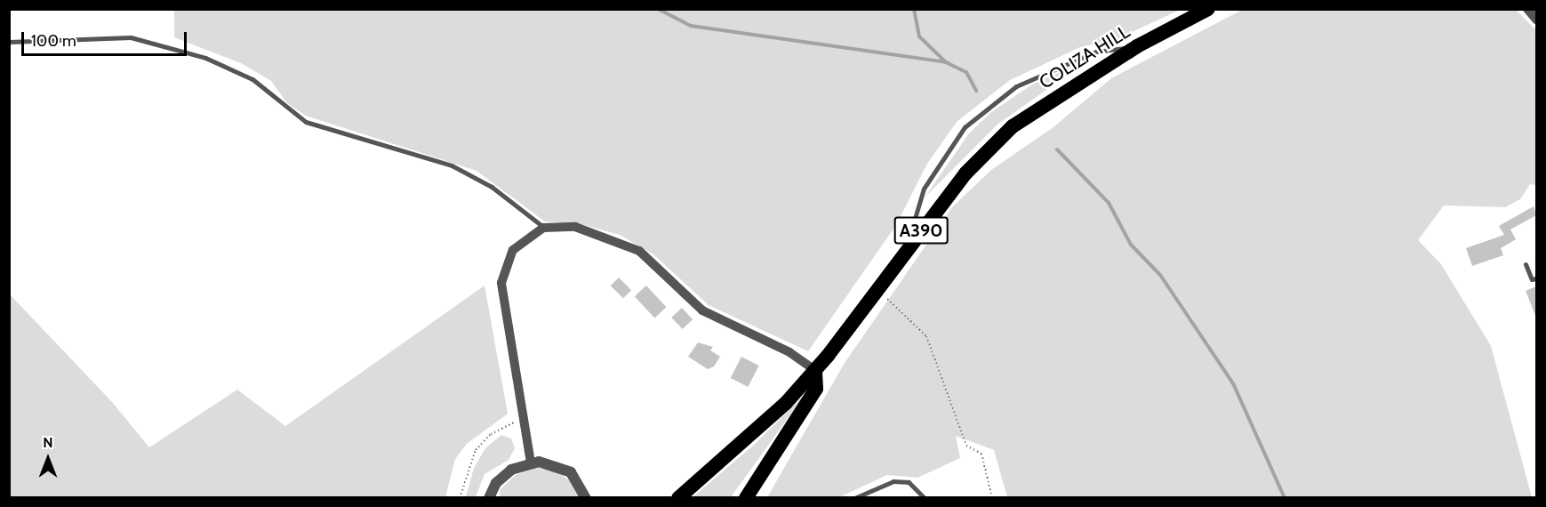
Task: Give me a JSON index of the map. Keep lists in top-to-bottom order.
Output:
{
  "streets": {
    "highway": ["COLIZA HILL", "A390"]
  },
  "crossings": [
    ["COLIZA HILL", "A390"]
  ],
  "scale_bar": "100 m",
  "north": "top"
}
